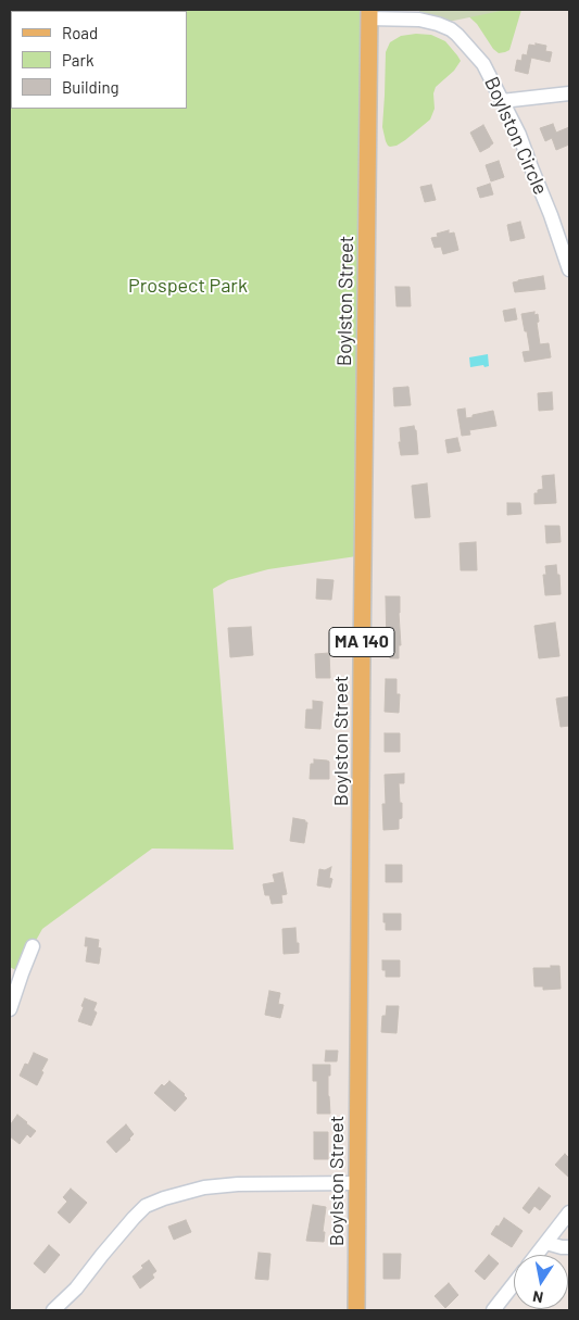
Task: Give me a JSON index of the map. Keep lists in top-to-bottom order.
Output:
{
  "streets": {
    "main road": ["Boylston Street", "MA 140"],
    "street": ["Boylston Circle"]
  },
  "crossings": [
    ["Boylston Circle", "Boylston Street"]
  ],
  "parks": ["Prospect Park"],
  "legend": ["Road", "Park", "Building"],
  "north": "bottom"
}
